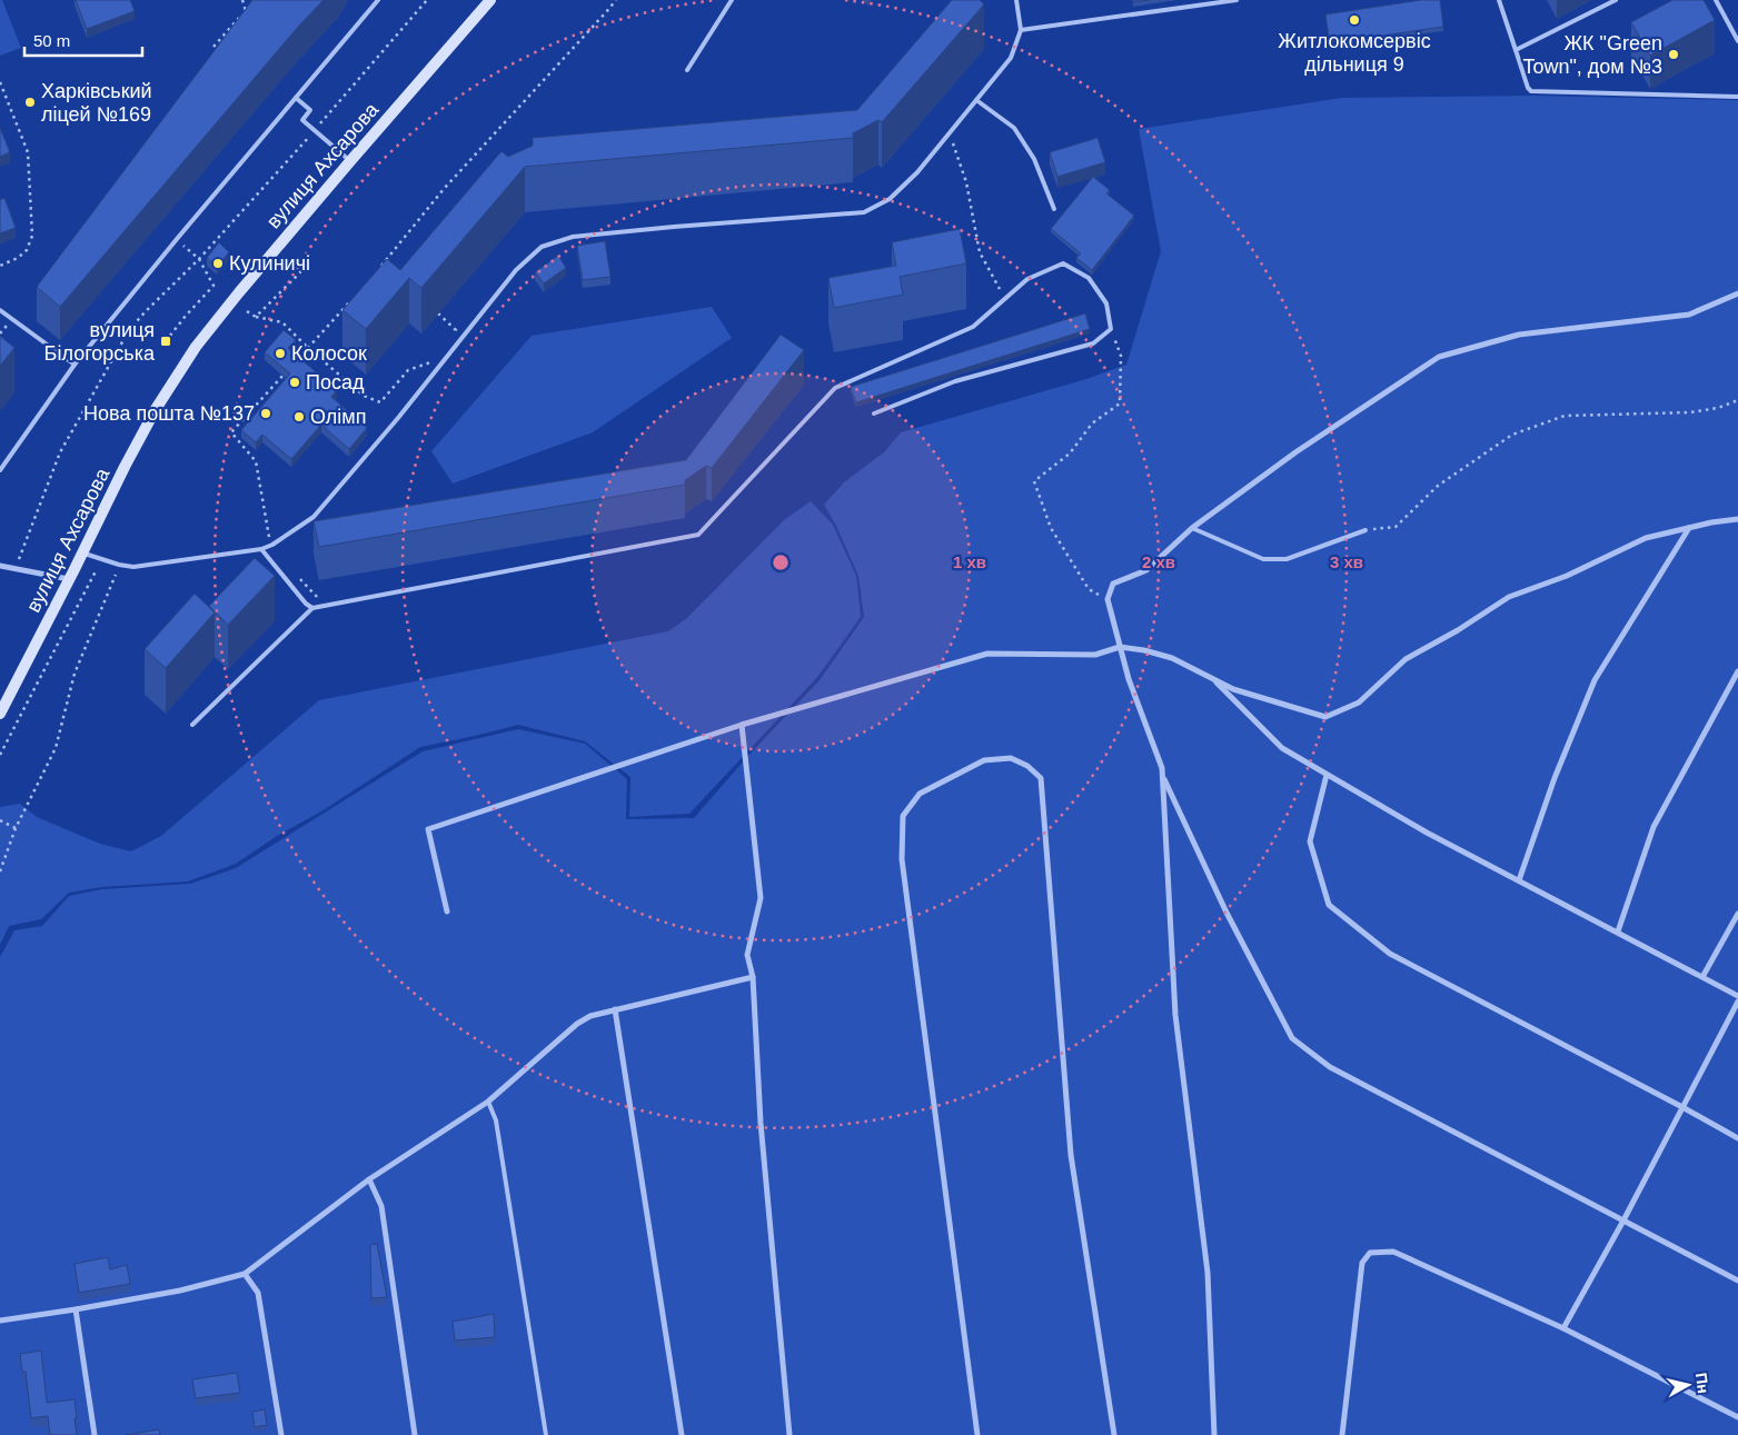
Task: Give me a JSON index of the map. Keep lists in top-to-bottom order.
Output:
{
  "streets": {
    "main road": ["вулиця Ахсарова"]
  },
  "places": {
    "other": [
      "Житлокомсервіс дільниця 9",
      "ЖК \"Green Town\", дом №3",
      "Харківський ліцей №169",
      "Кулиничі",
      "Колосок",
      "Посад",
      "Нова пошта №137",
      "Олімп"
    ],
    "transit": ["вулиця Білогорська"]
  },
  "scale_bar": "50 m",
  "north": "right",
  "rings": ["1 хв", "2 хв", "3 хв"]
}
